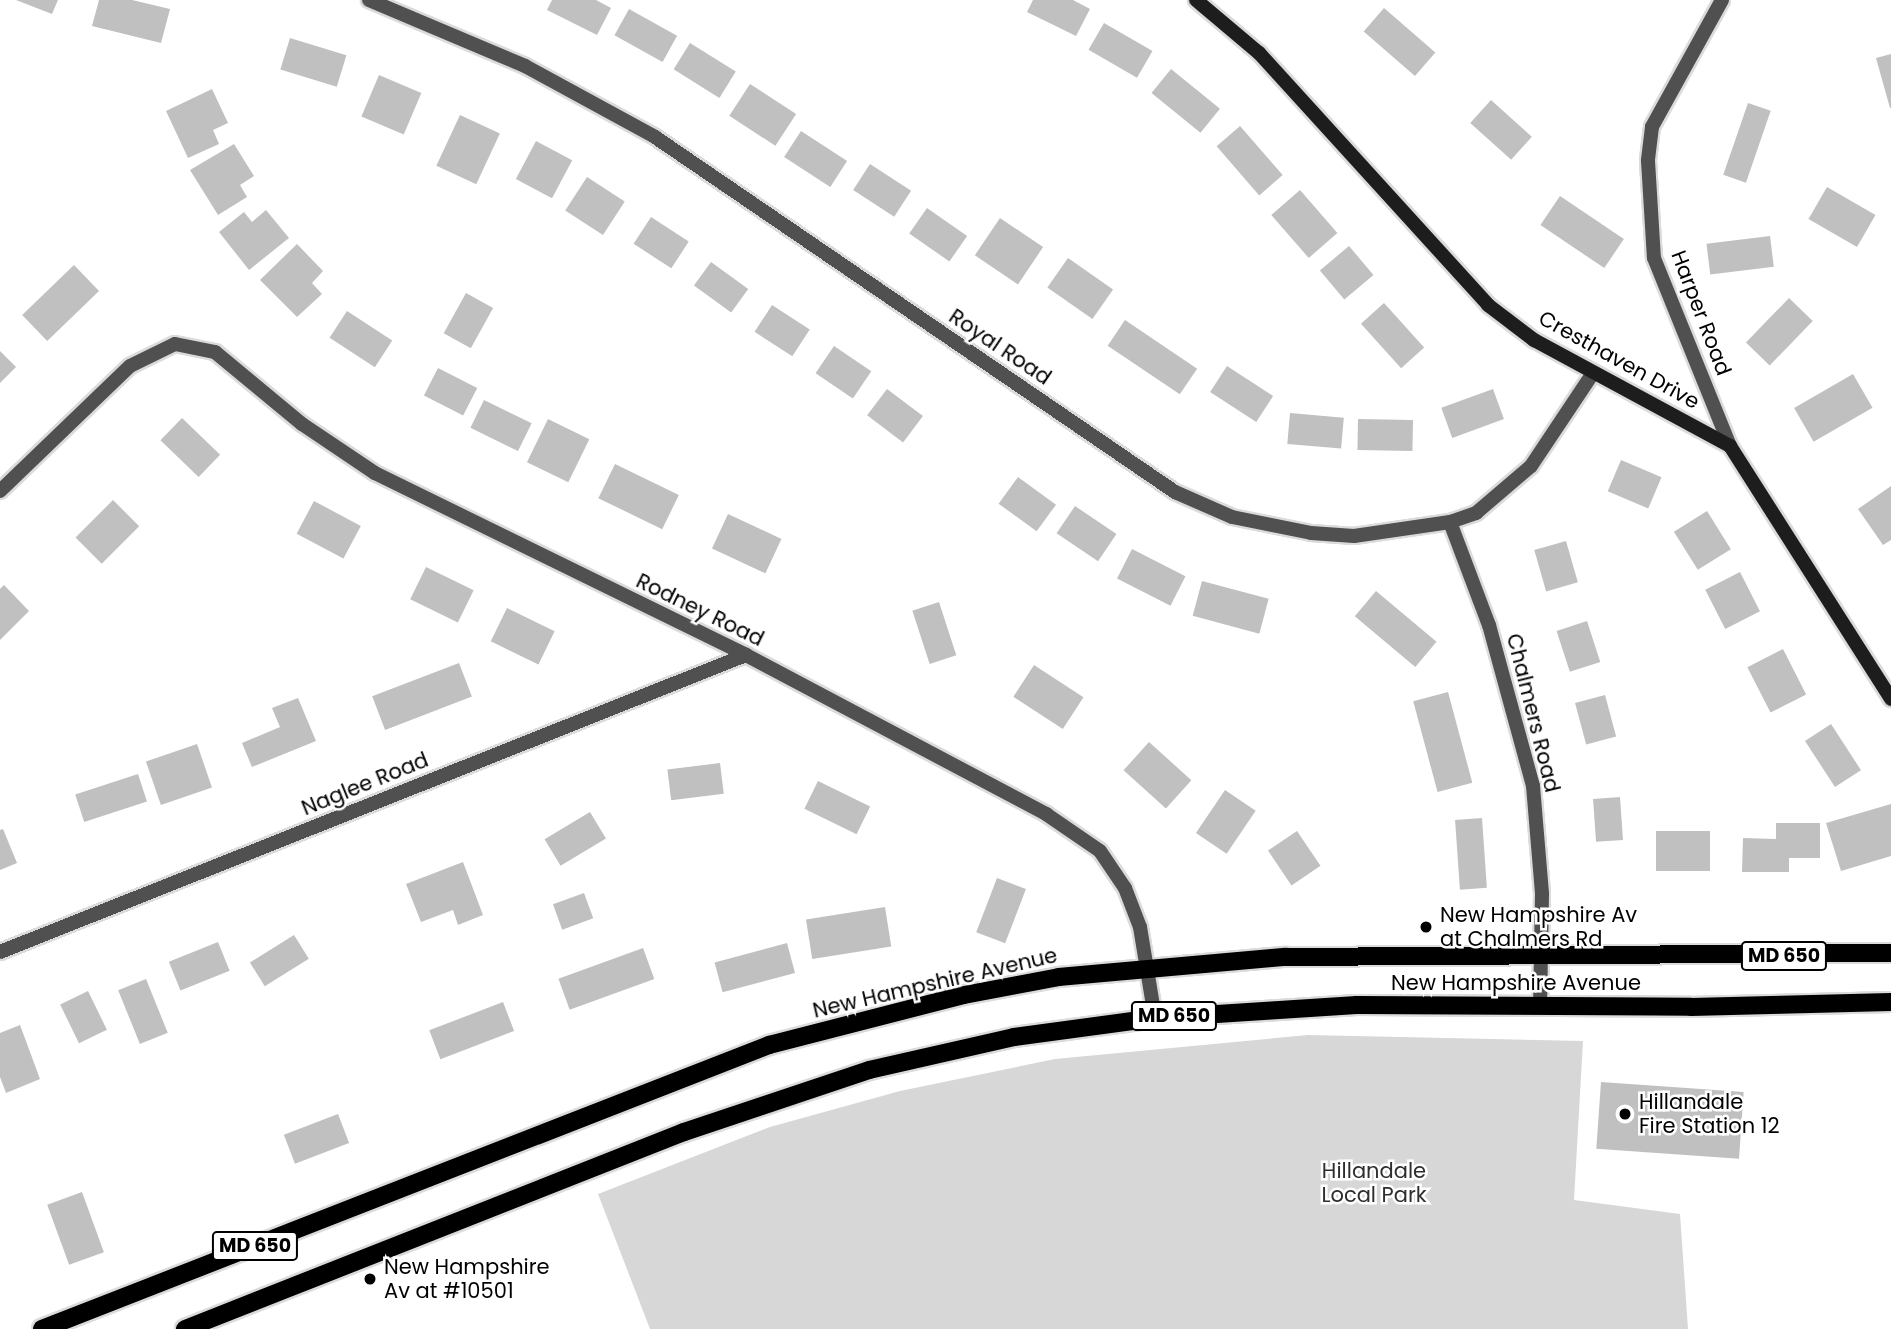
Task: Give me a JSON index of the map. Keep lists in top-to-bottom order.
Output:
{
  "streets": {
    "main road": ["MD 650", "New Hampshire Avenue"],
    "street": [
      "Harper Road",
      "Royal Road",
      "Cresthaven Drive",
      "Rodney Road",
      "Chalmers Road",
      "Naglee Road"
    ]
  },
  "crossings": [
    ["Harper Road", "Cresthaven Drive"],
    ["Royal Road", "Cresthaven Drive"],
    ["Royal Road", "Chalmers Road"],
    ["Rodney Road", "Naglee Road"],
    ["Rodney Road", "New Hampshire Avenue"],
    ["Chalmers Road", "New Hampshire Avenue"]
  ],
  "parks": ["Hillandale Local Park"],
  "places": ["New Hampshire Av at Chalmers Rd", "Hillandale Fire Station 12", "New Hampshire Av at #10501"]
}
